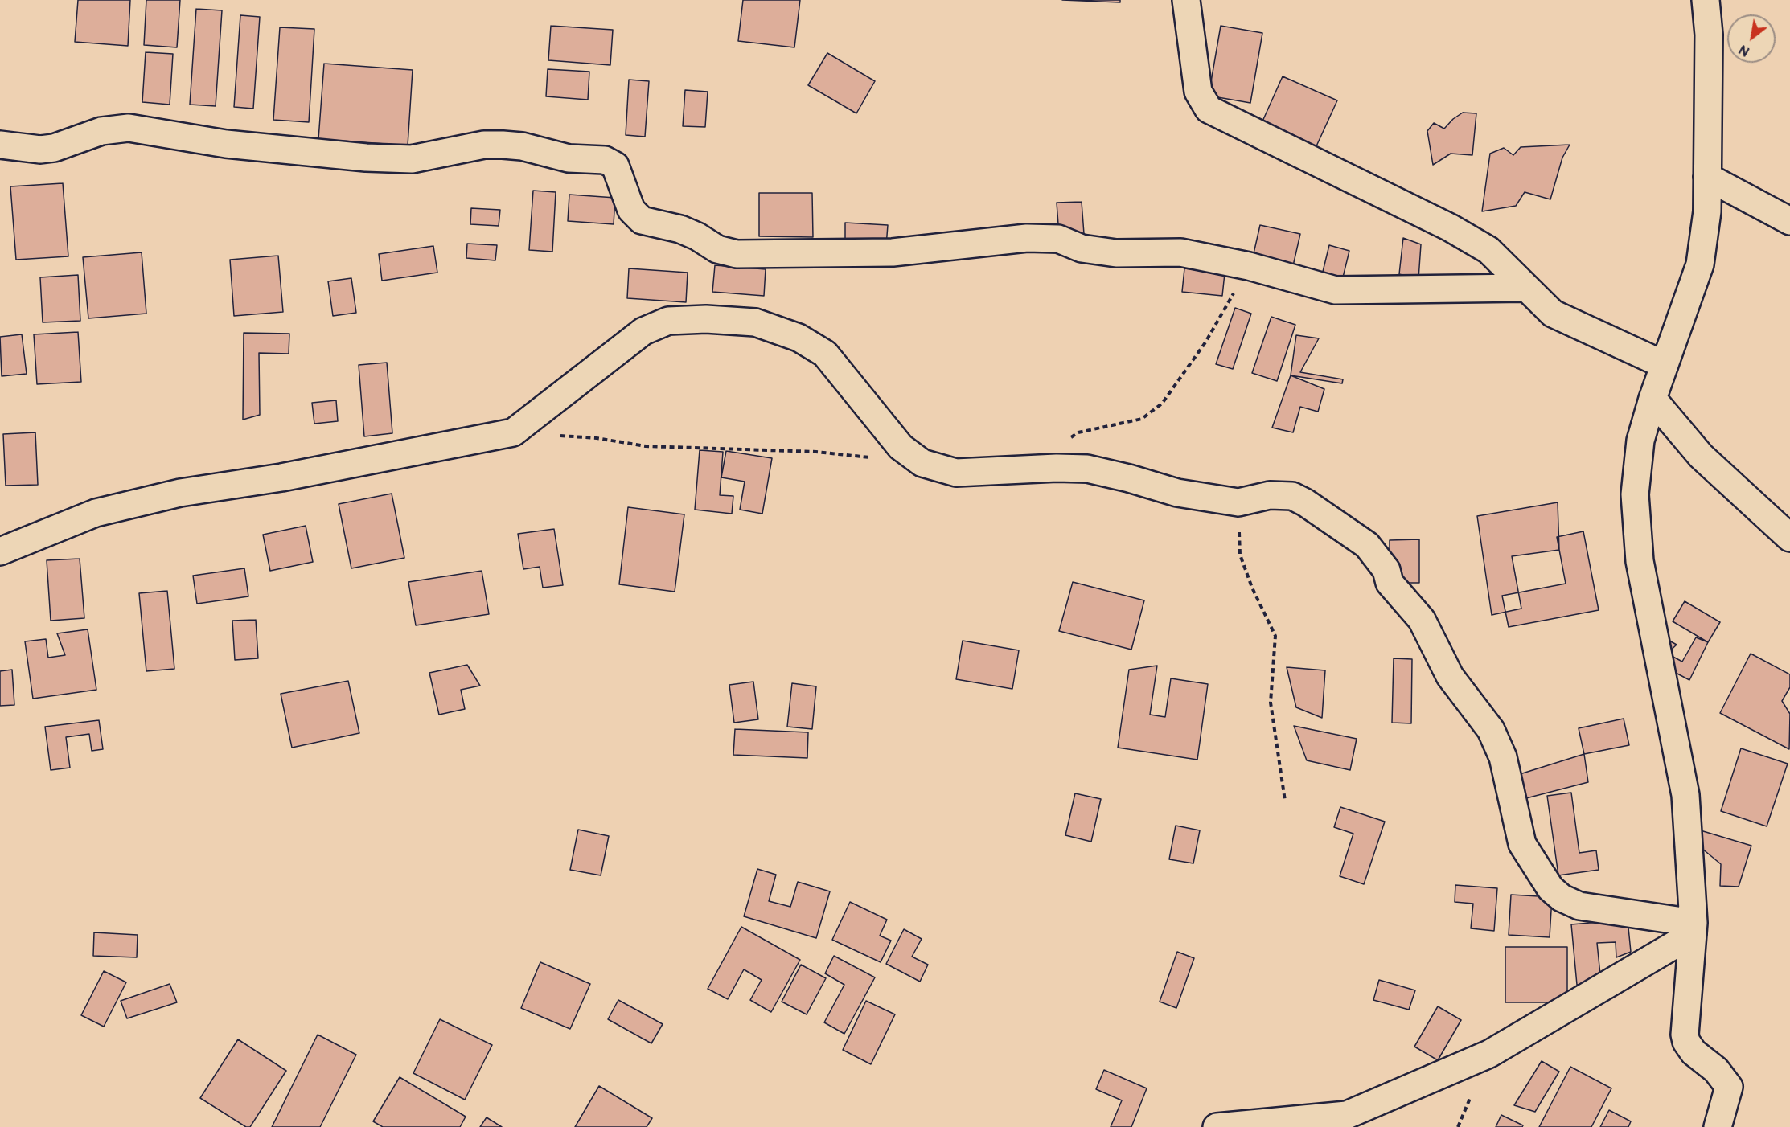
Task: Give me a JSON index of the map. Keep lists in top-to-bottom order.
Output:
{
  "north": "bottom left"
}
